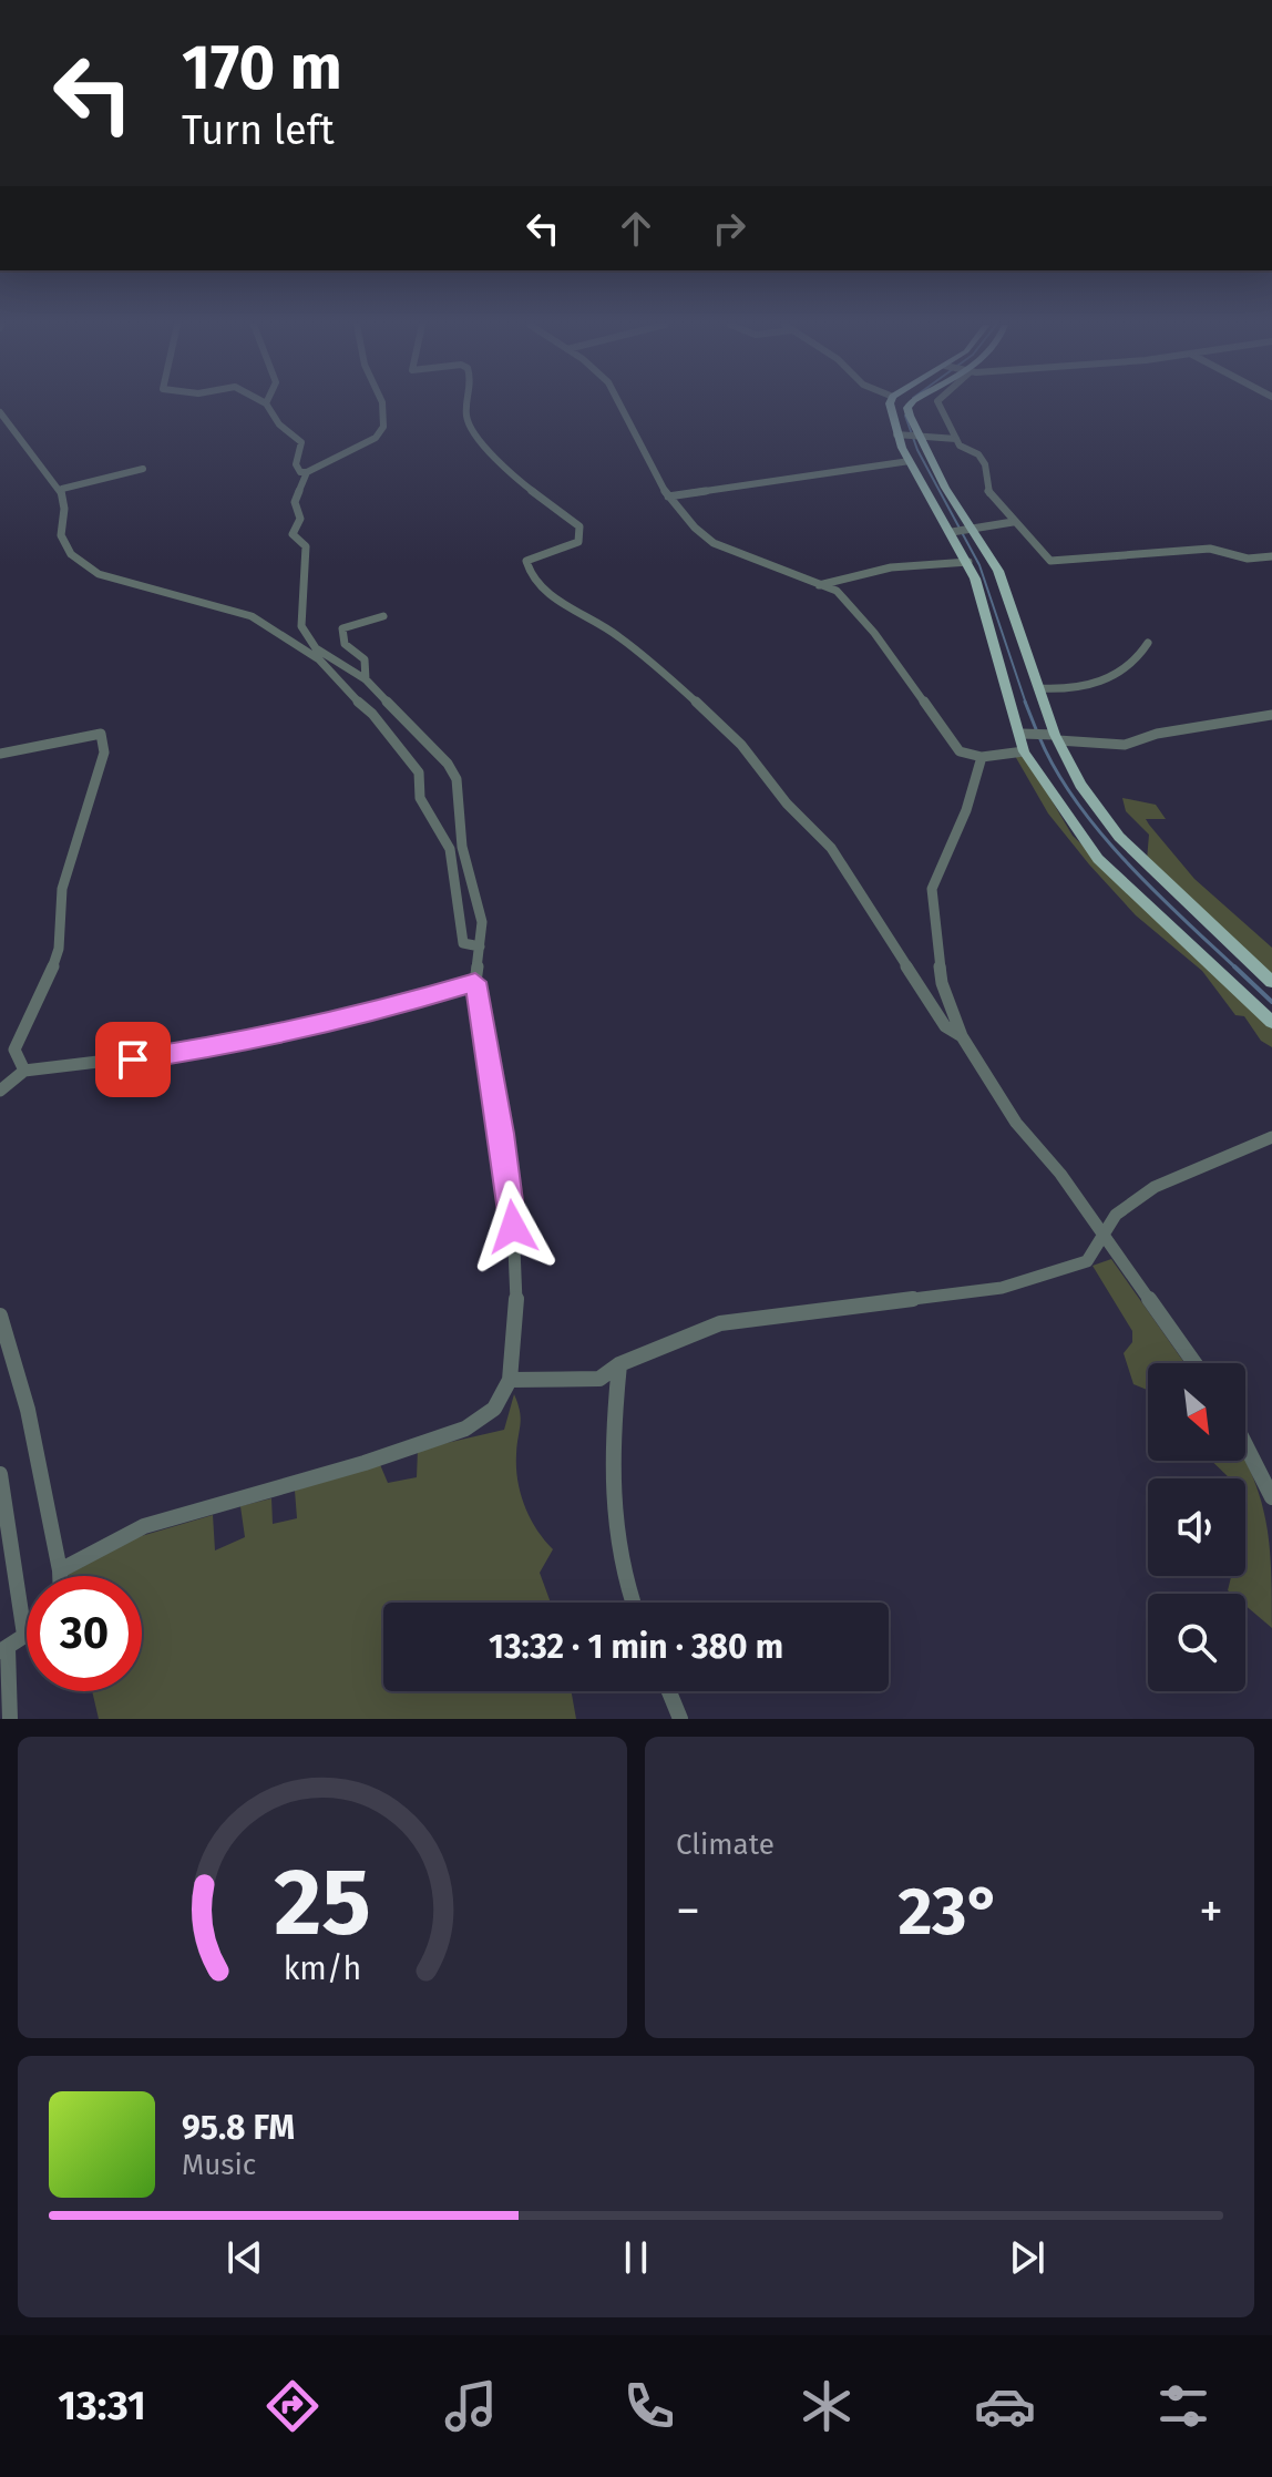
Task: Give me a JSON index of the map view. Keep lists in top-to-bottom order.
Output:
{
  "north": "bottom right",
  "page": {
    "turn": ["170 m", "Turn left"],
    "limit": "30",
    "trip": "13:32 · 1 min · 380 m",
    "tile": "Climate",
    "heat": ["−", "23°", "+"],
    "song": ["95.8 FM", "Music"],
    "tabs": "13:31",
    "gauge": ["25", "km/h"]
  }
}
